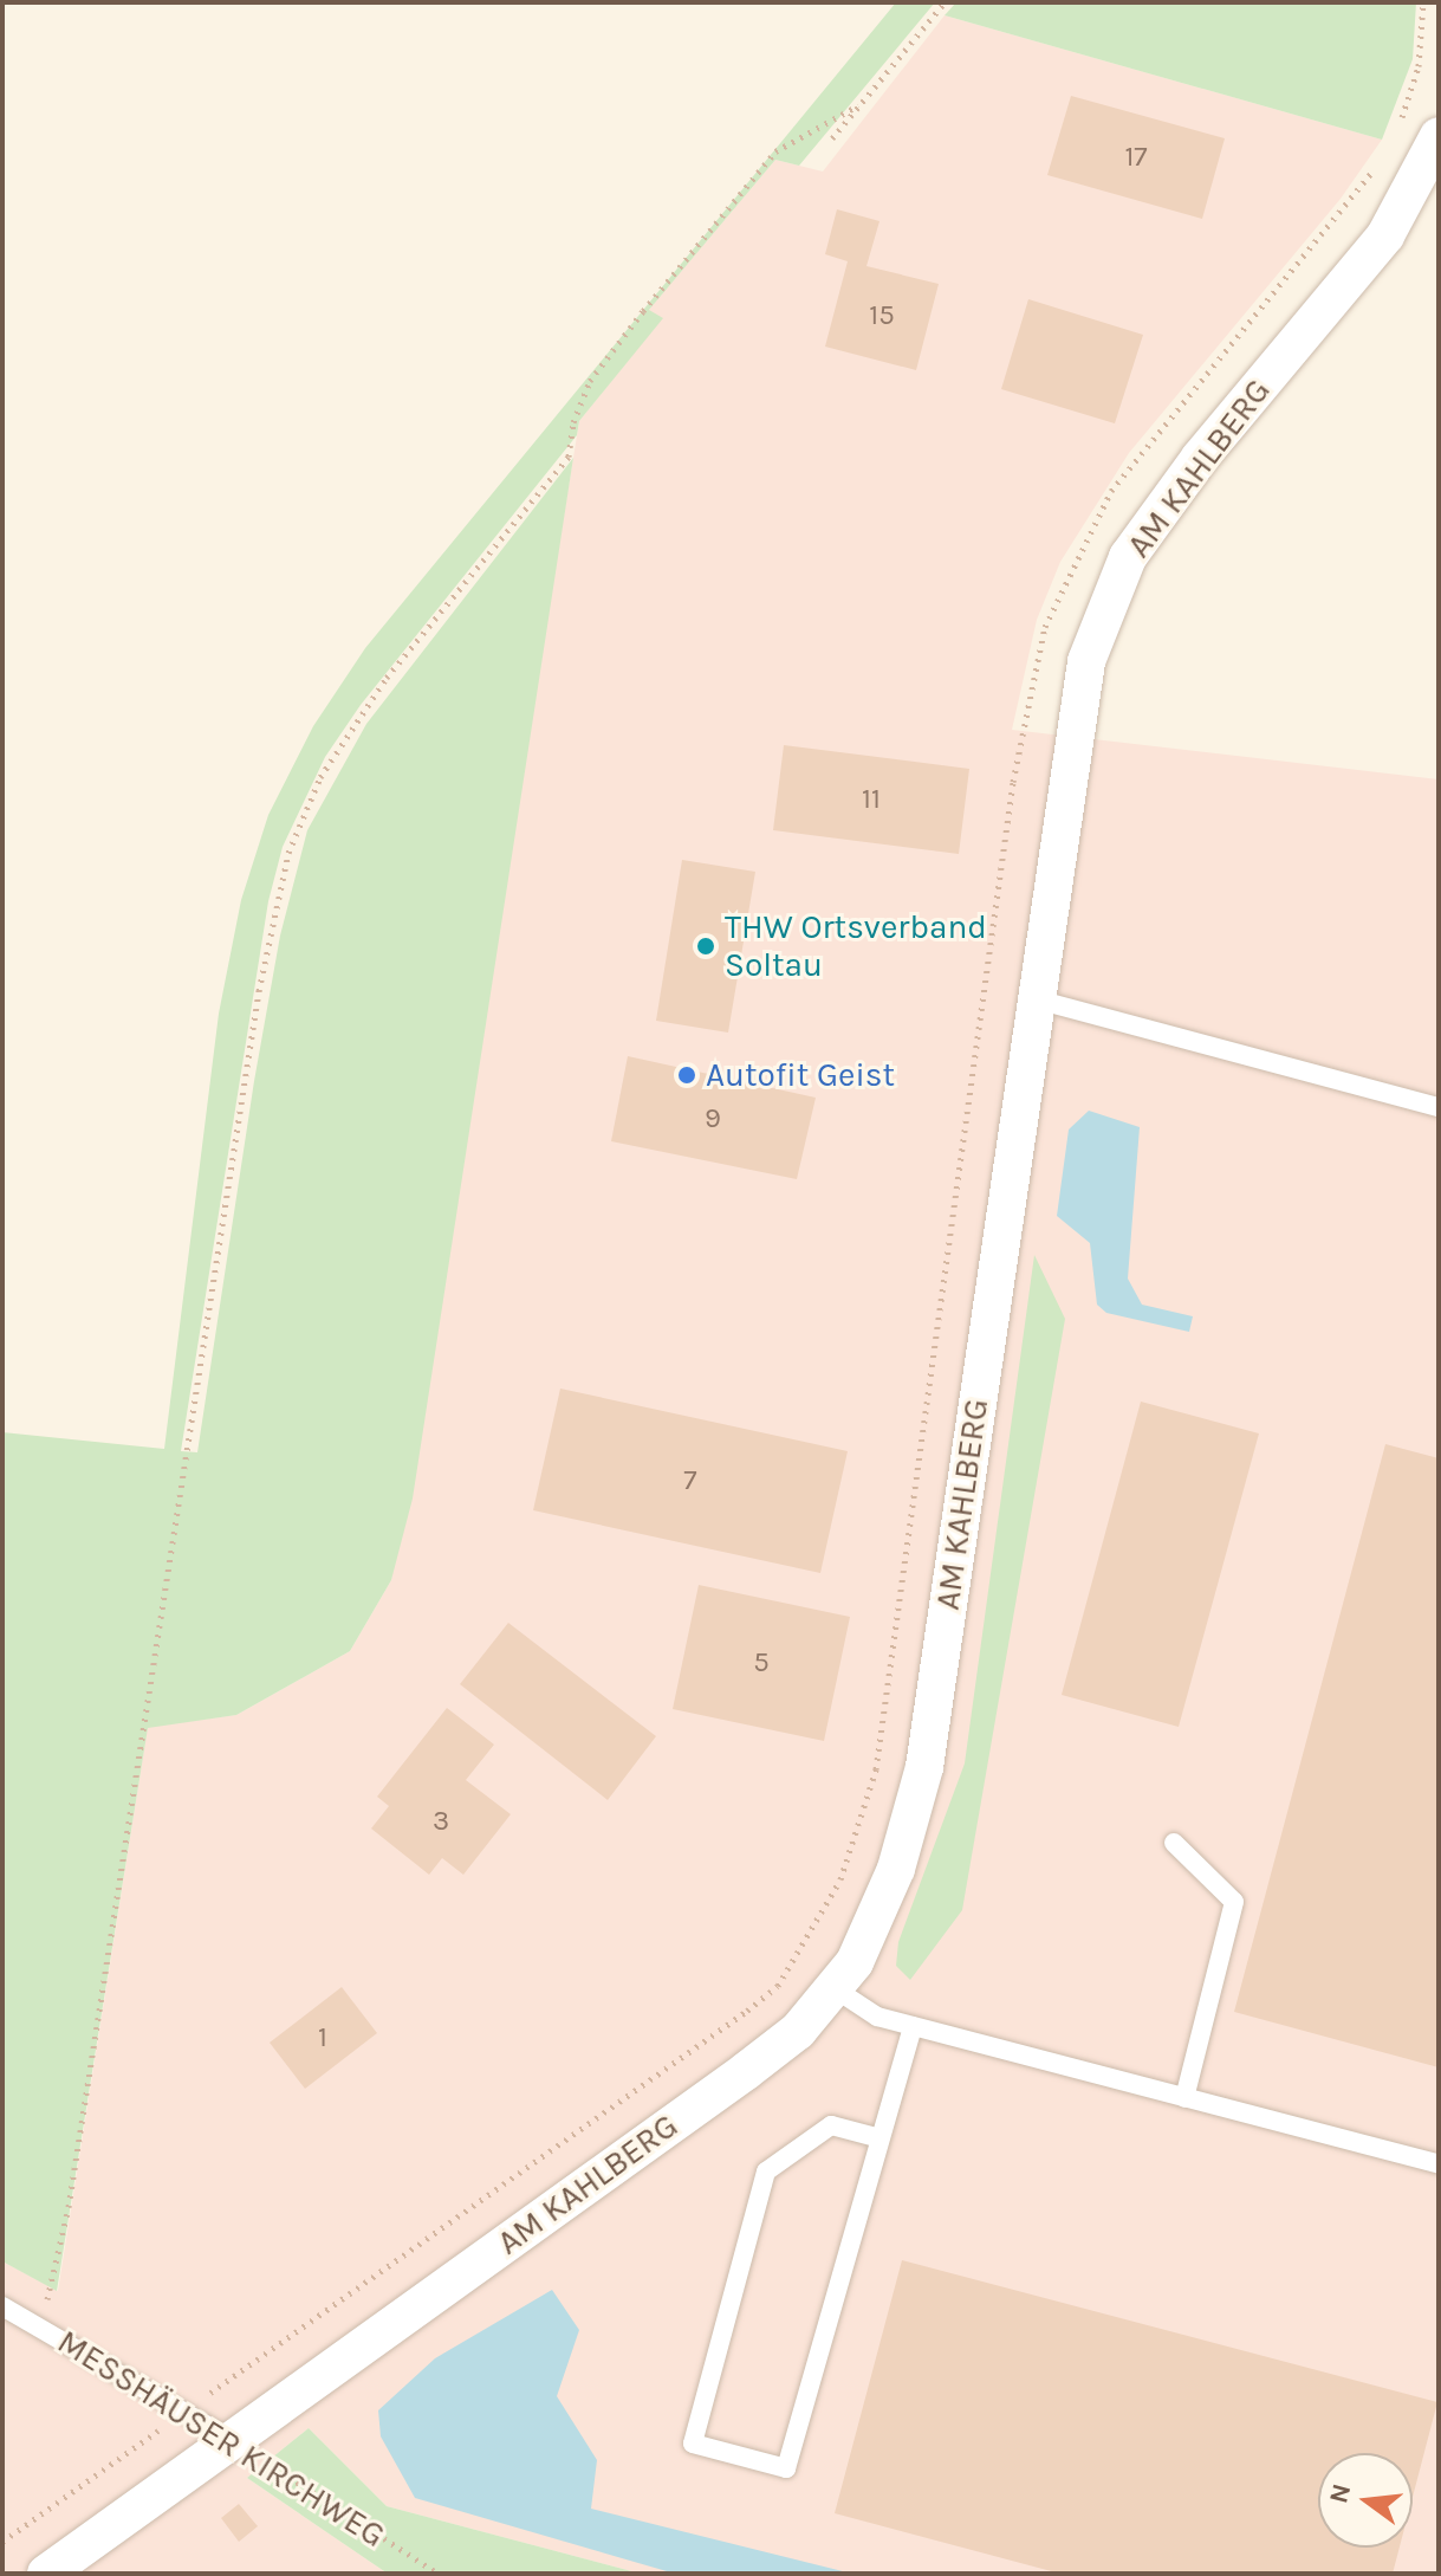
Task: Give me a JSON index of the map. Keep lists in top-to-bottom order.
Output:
{
  "streets": {
    "street": ["AM KAHLBERG"],
    "lane": ["MESSHÄUSER KIRCHWEG"]
  },
  "crossings": [
    ["AM KAHLBERG", "MESSHÄUSER KIRCHWEG"]
  ],
  "places": ["THW Ortsverband Soltau", "Autofit Geist"],
  "house_numbers": [
    "17",
    "15",
    "11",
    "9",
    "7",
    "5",
    "3",
    "1"
  ],
  "north": "left"
}
